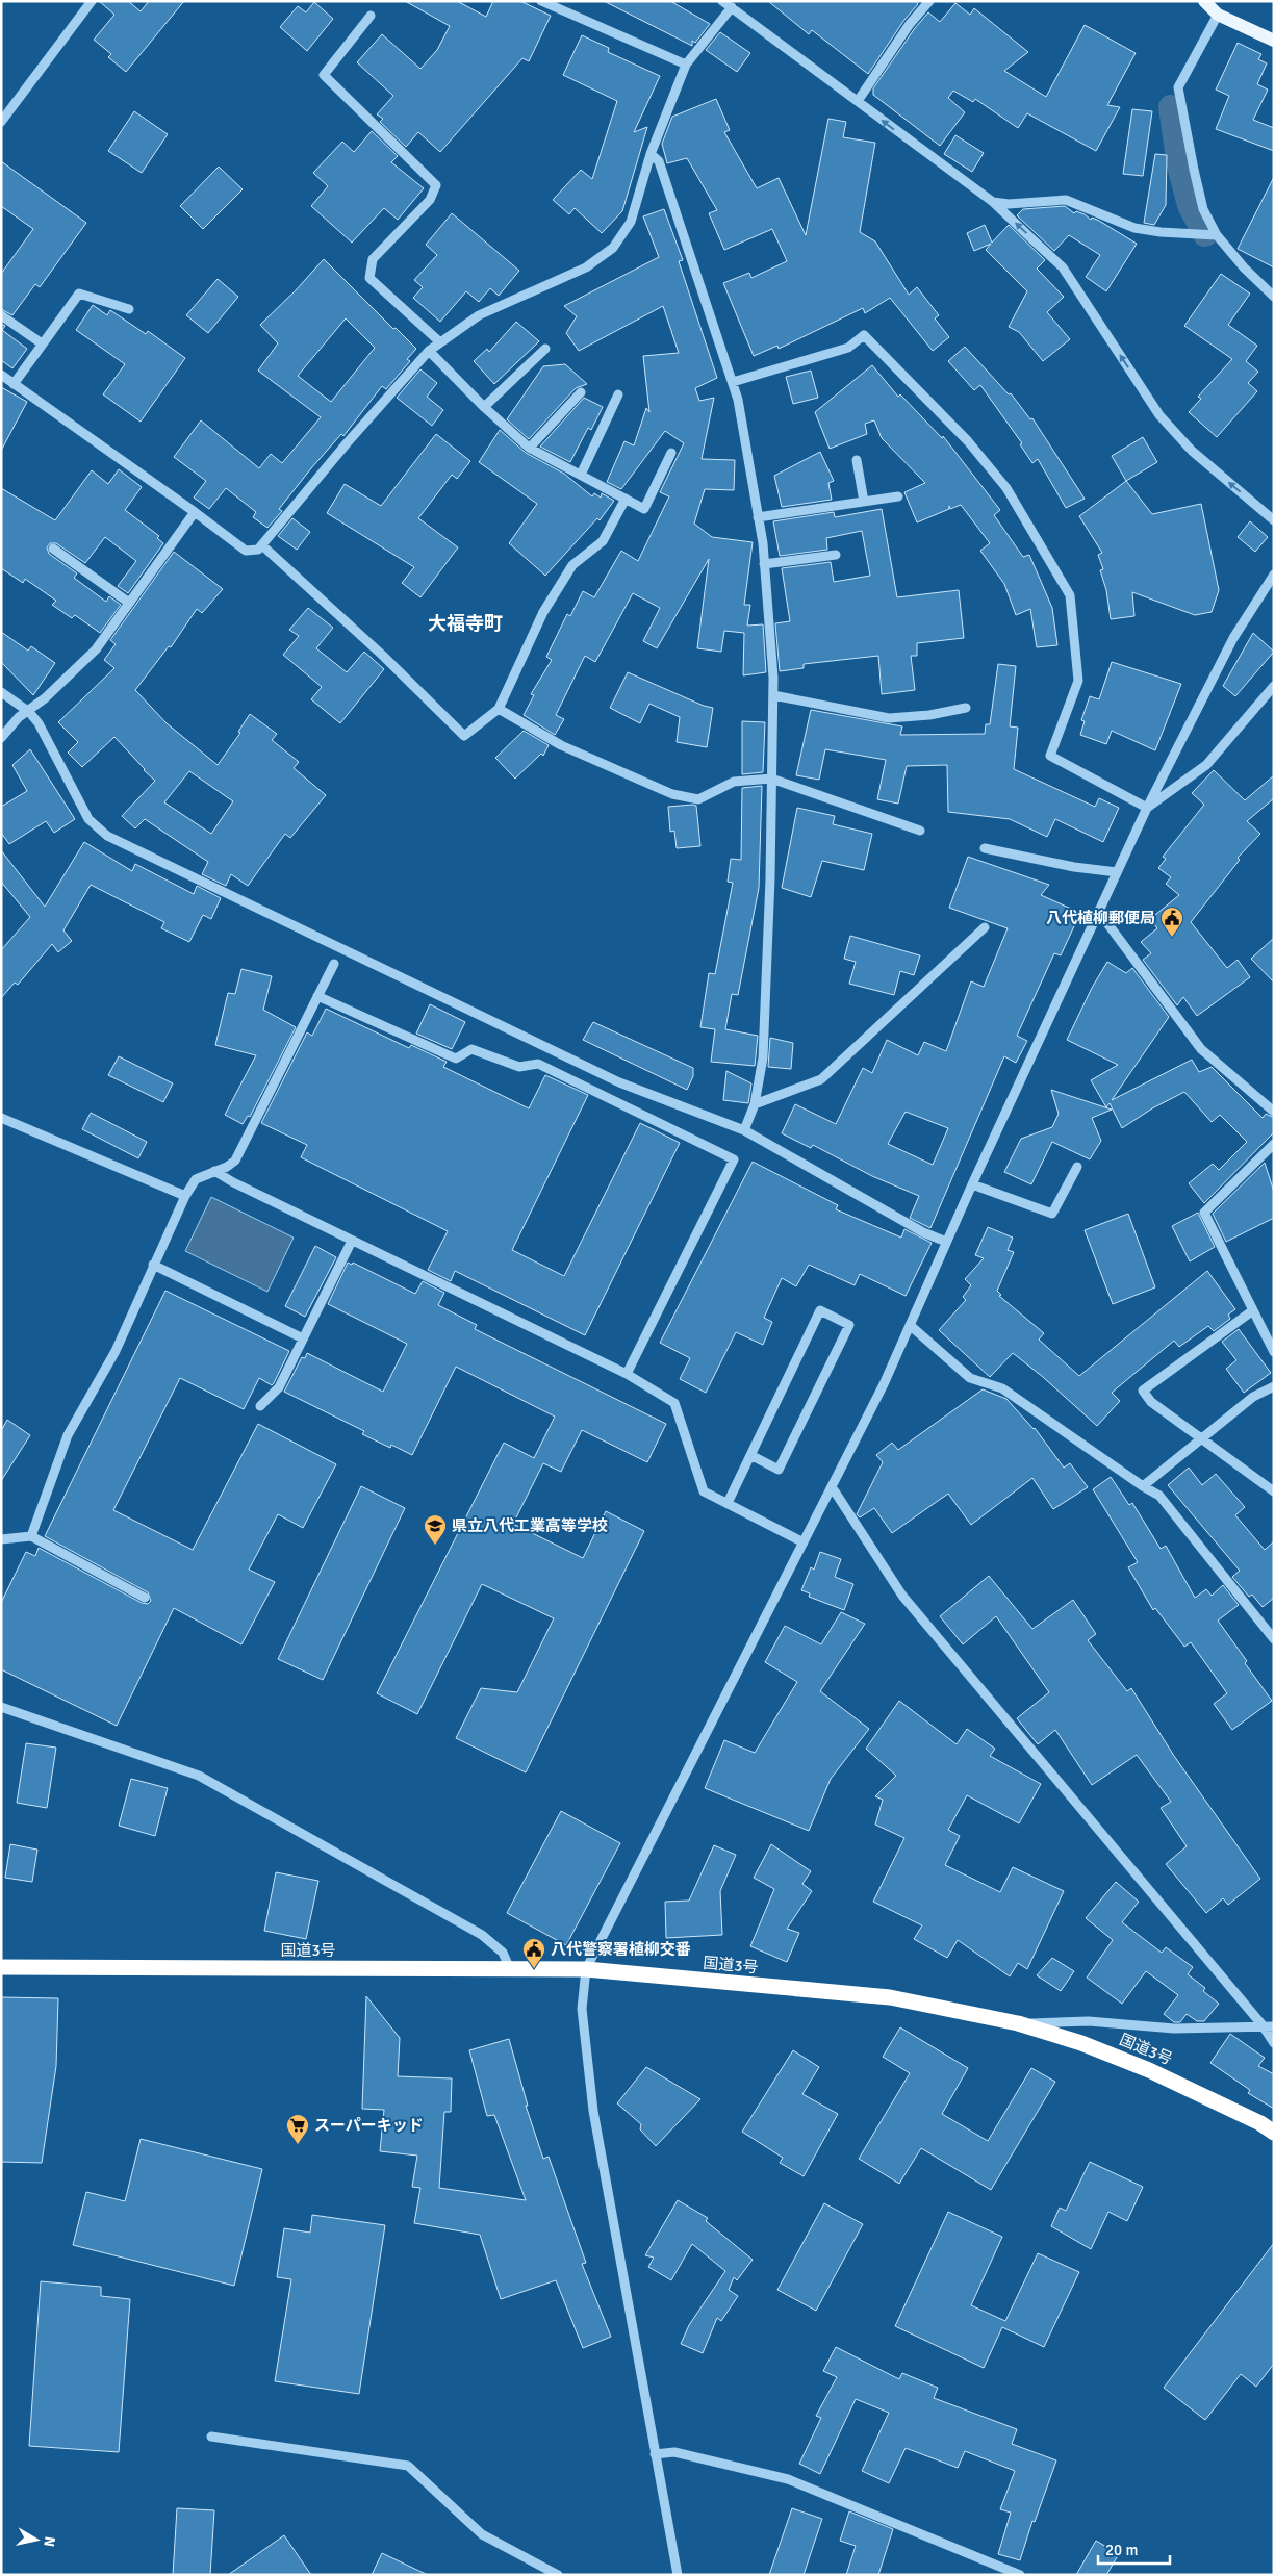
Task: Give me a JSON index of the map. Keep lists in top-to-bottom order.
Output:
{
  "streets": {
    "highway": ["国道3号"]
  },
  "districts": ["大福寺町"],
  "places": {
    "public building": ["八代植柳郵便局", "八代警察署植柳交番"],
    "school or university": ["県立八代工業高等学校"],
    "supermarket": ["スーパーキッド"]
  },
  "scale_bar": "20 m",
  "north": "right"
}
